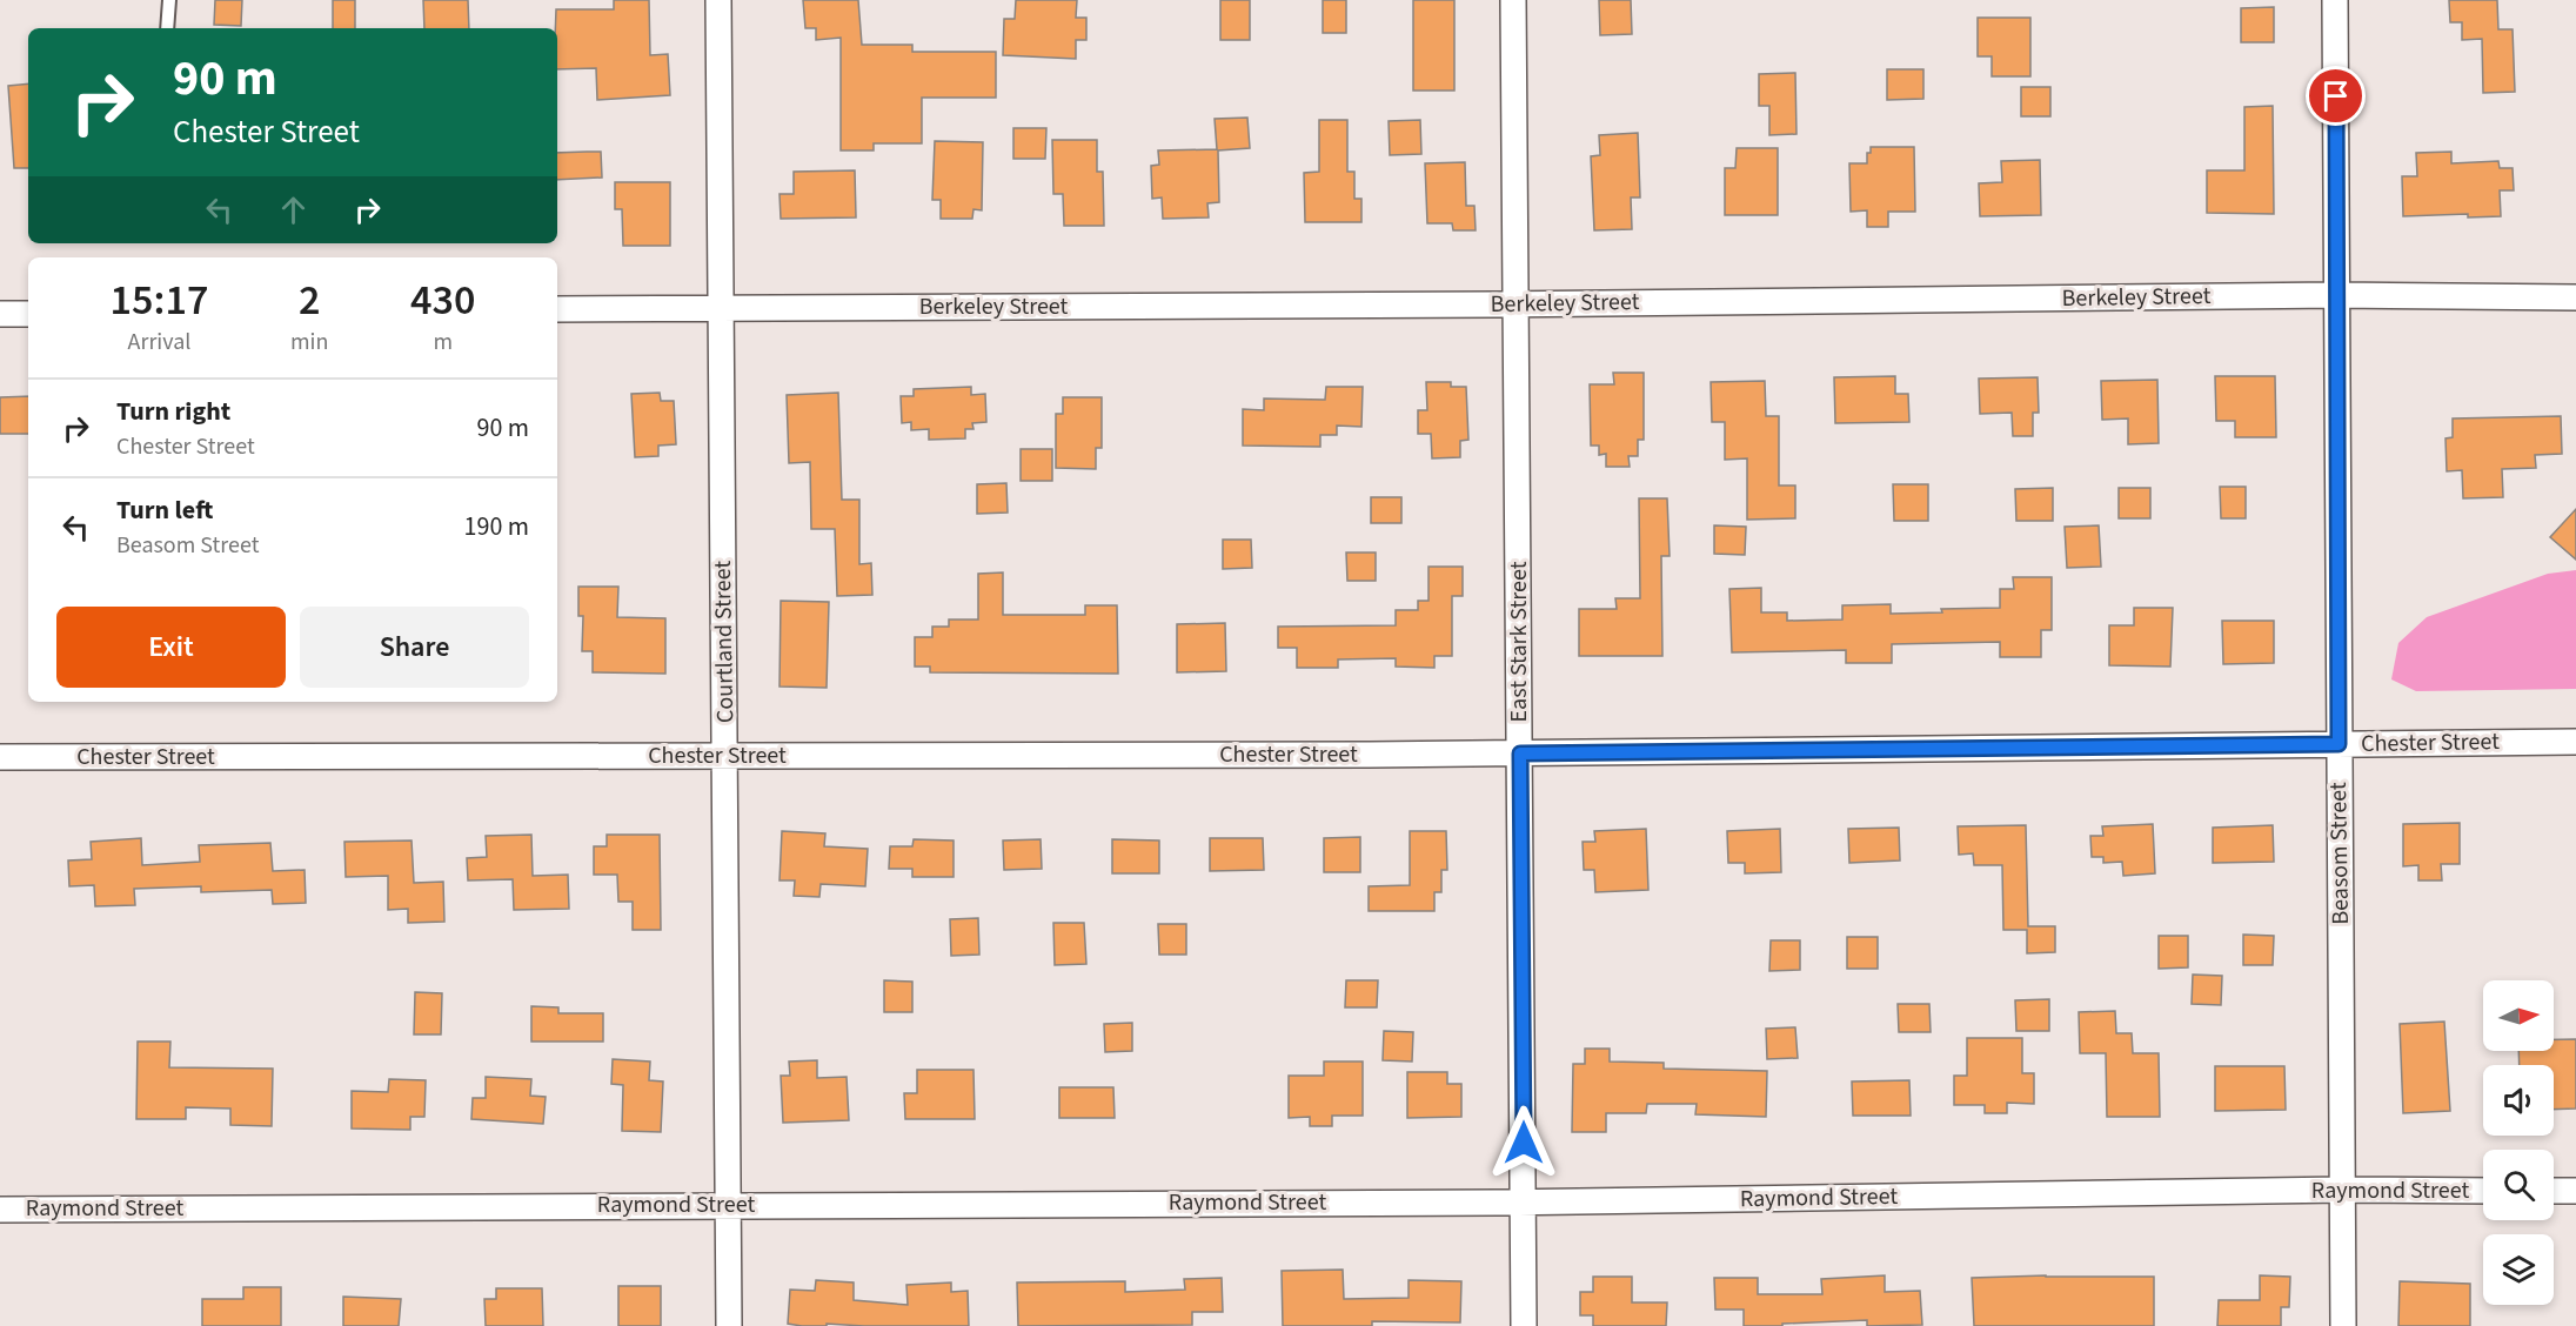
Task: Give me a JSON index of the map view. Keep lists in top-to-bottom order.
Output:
{
  "streets": {
    "street": [
      "Berkeley Street",
      "Courtland Street",
      "East Stark Street",
      "Chester Street",
      "Beasom Street",
      "Raymond Street"
    ]
  },
  "crossings": [
    ["Berkeley Street", "Courtland Street"],
    ["Berkeley Street", "East Stark Street"],
    ["Berkeley Street", "Beasom Street"],
    ["Courtland Street", "Chester Street"],
    ["Courtland Street", "Raymond Street"],
    ["East Stark Street", "Chester Street"],
    ["East Stark Street", "Raymond Street"],
    ["Chester Street", "Beasom Street"],
    ["Beasom Street", "Raymond Street"]
  ],
  "north": "right",
  "page": {
    "turn": ["90 m", "Chester Street"],
    "eta": [
      "15:17",
      "Arrival",
      "2",
      "min",
      "430",
      "m"
    ],
    "list": [
      {
        "name": "Turn right",
        "note": "Chester Street",
        "value": "90 m"
      },
      {
        "name": "Turn left",
        "note": "Beasom Street",
        "value": "190 m"
      }
    ],
    "buttons": ["Exit", "Share"]
  }
}
